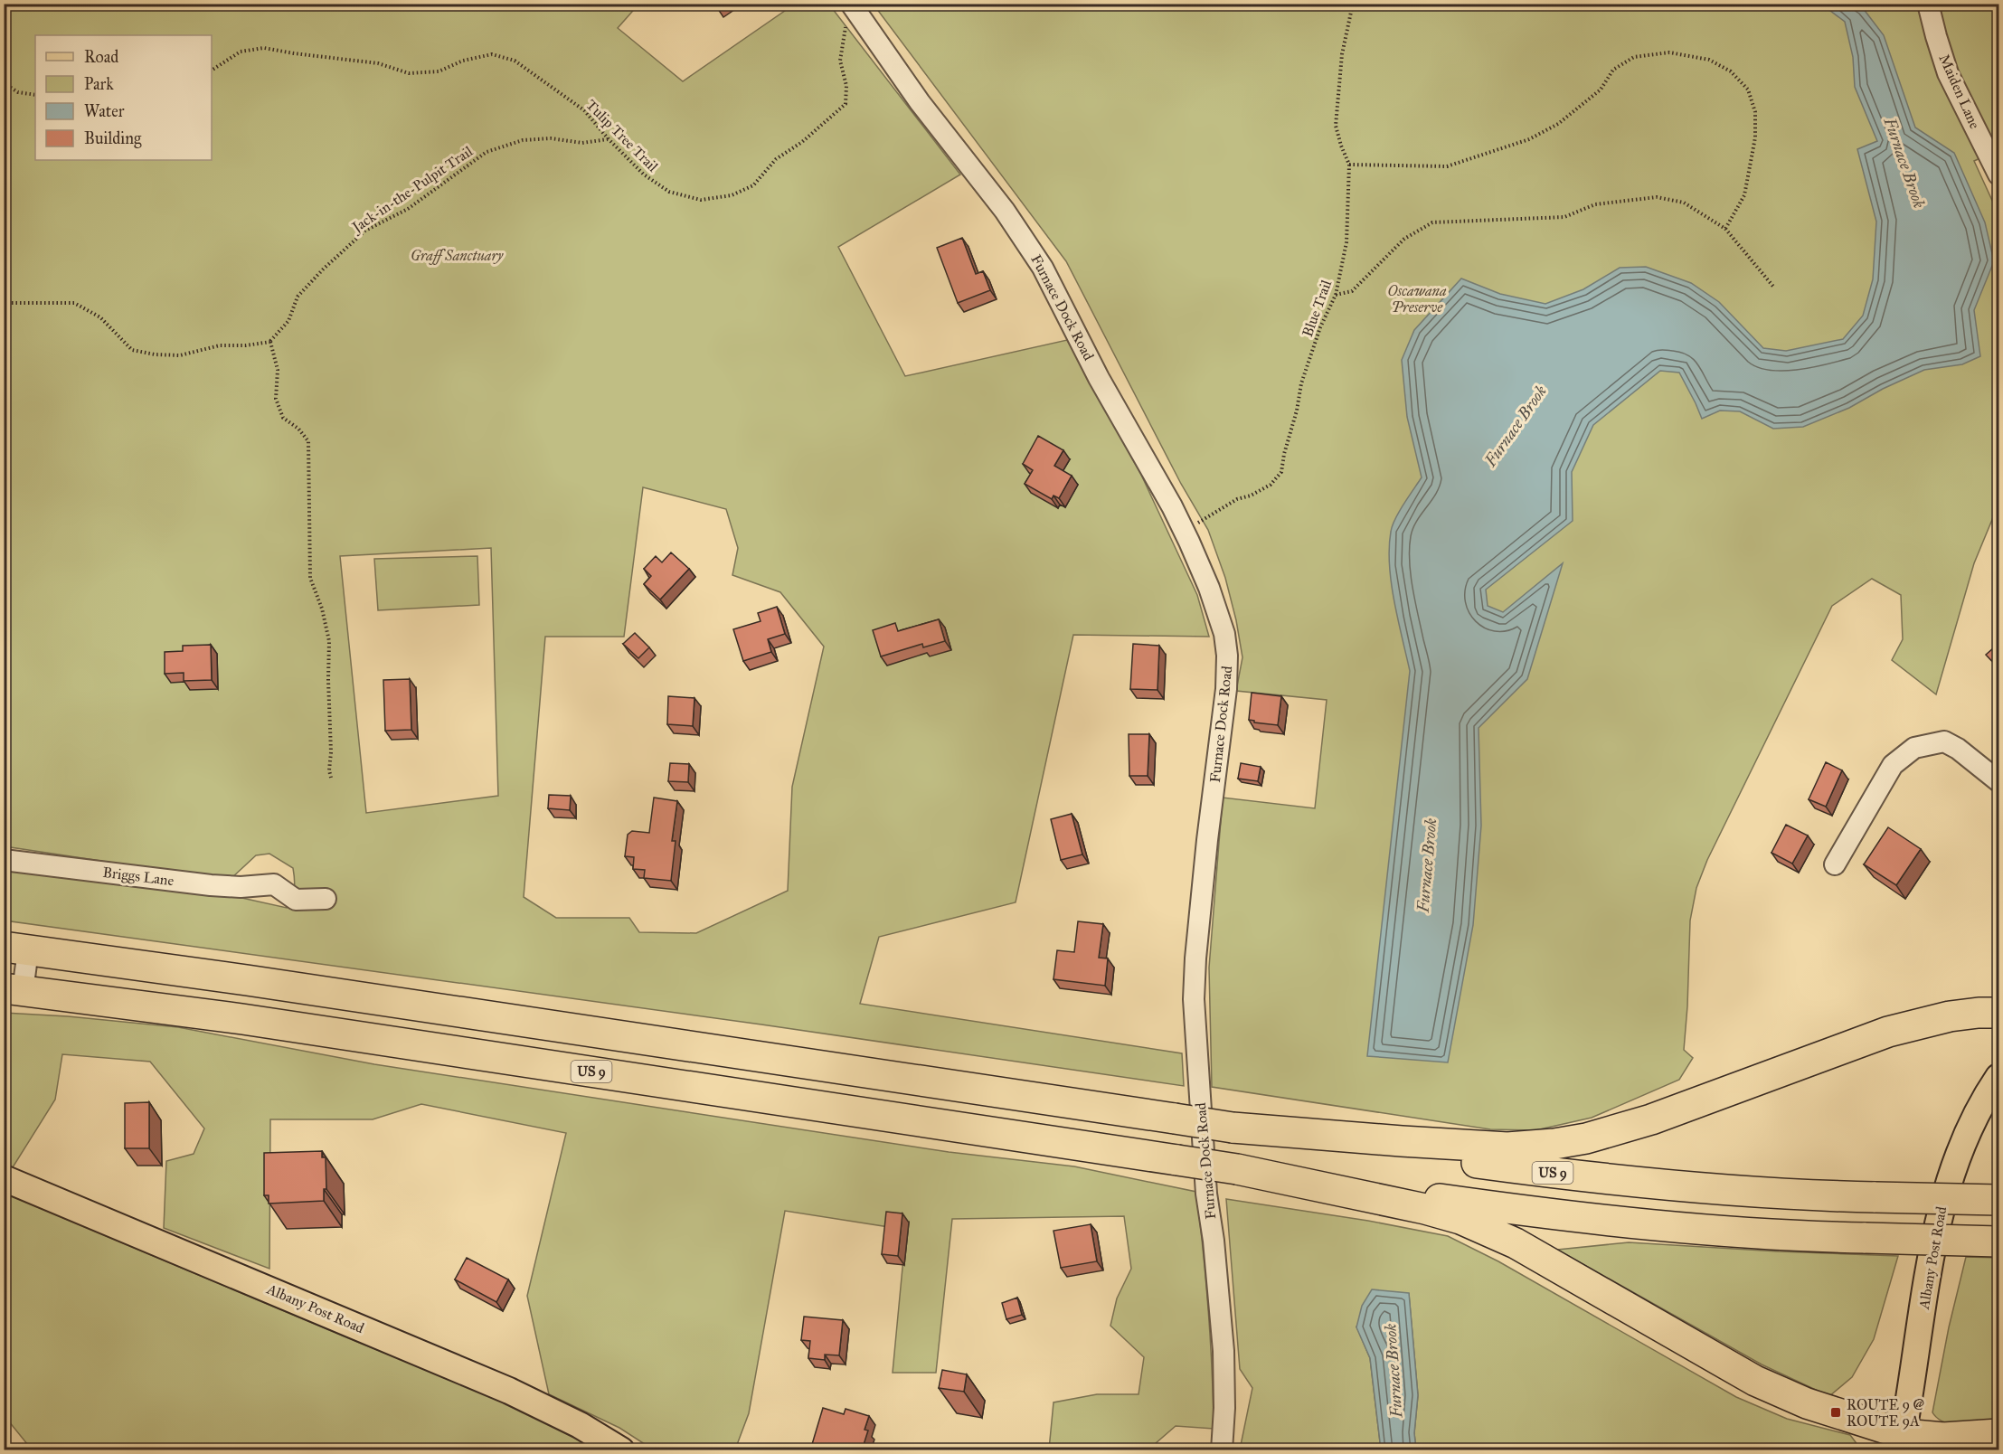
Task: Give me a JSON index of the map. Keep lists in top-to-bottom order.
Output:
{
  "streets": {
    "highway": ["US 9"],
    "main road": ["Albany Post Road"],
    "street": ["Maiden Lane", "Furnace Dock Road", "Briggs Lane"],
    "path": ["Tulip Tree Trail", "Jack-in-the-Pulpit Trail", "Blue Trail"]
  },
  "crossings": [
    ["Tulip Tree Trail", "Jack-in-the-Pulpit Trail"],
    ["Tulip Tree Trail", "Furnace Dock Road"],
    ["Furnace Dock Road", "Blue Trail"]
  ],
  "water": ["Furnace Brook"],
  "parks": ["Graff Sanctuary", "Oscawana Preserve"],
  "places": {
    "transit": ["ROUTE 9 @ ROUTE 9A"]
  },
  "legend": [
    "Road",
    "Park",
    "Water",
    "Building"
  ]
}
